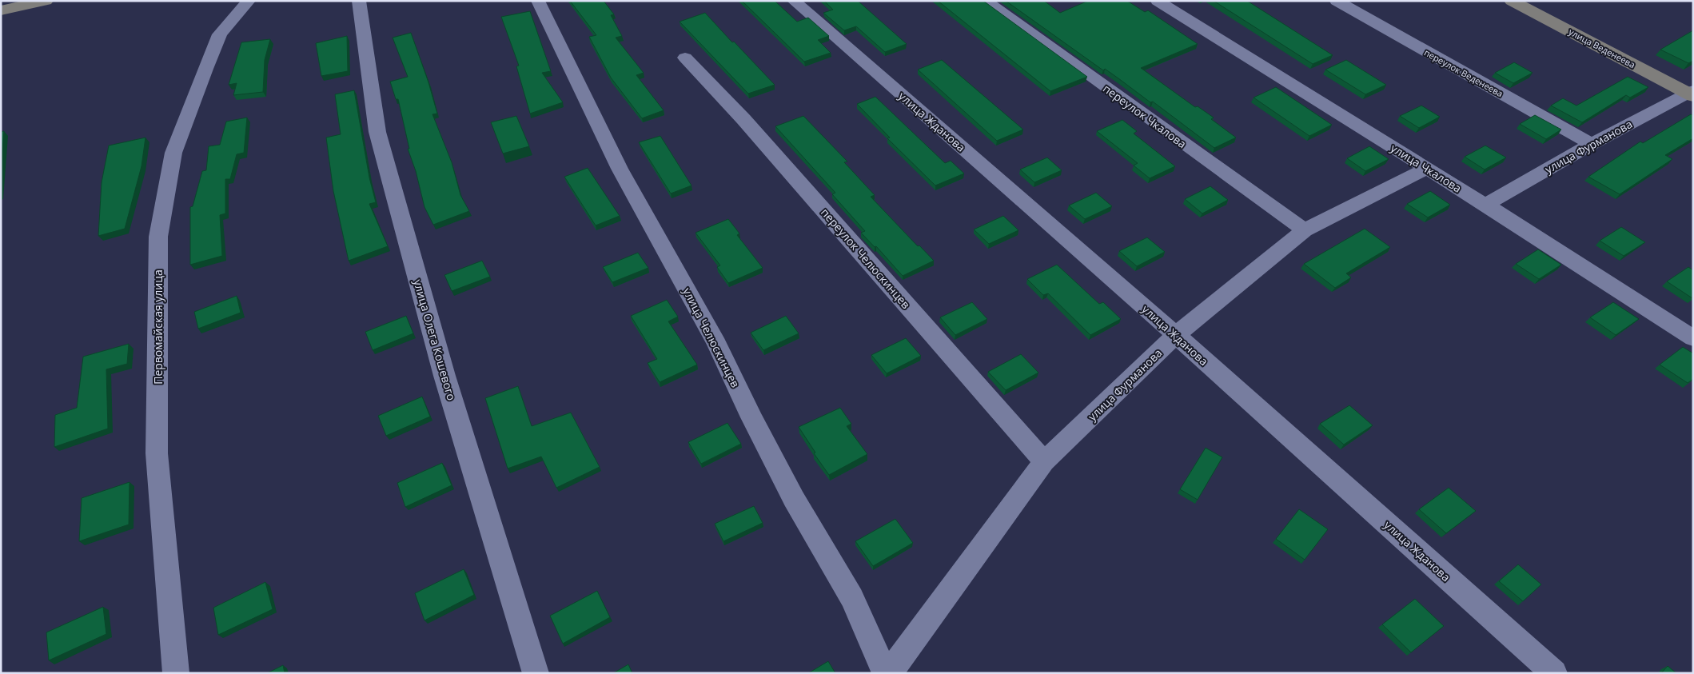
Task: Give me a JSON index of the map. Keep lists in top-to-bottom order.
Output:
{
  "streets": {
    "street": [
      "улица Веденеева",
      "переулок Веденеева",
      "переулок Чкалова",
      "улица Жданова",
      "улица Фурманова",
      "улица Чкалова",
      "переулок Челюскинцев",
      "Первомайская улица",
      "улица Челюскинцев",
      "улица Олега Кошевого"
    ]
  },
  "crossings": [
    ["улица Веденеева", "улица Фурманова"],
    ["переулок Веденеева", "улица Фурманова"],
    ["переулок Чкалова", "улица Фурманова"],
    ["улица Жданова", "улица Фурманова"],
    ["улица Фурманова", "улица Чкалова"],
    ["улица Фурманова", "переулок Челюскинцев"]
  ]
}
